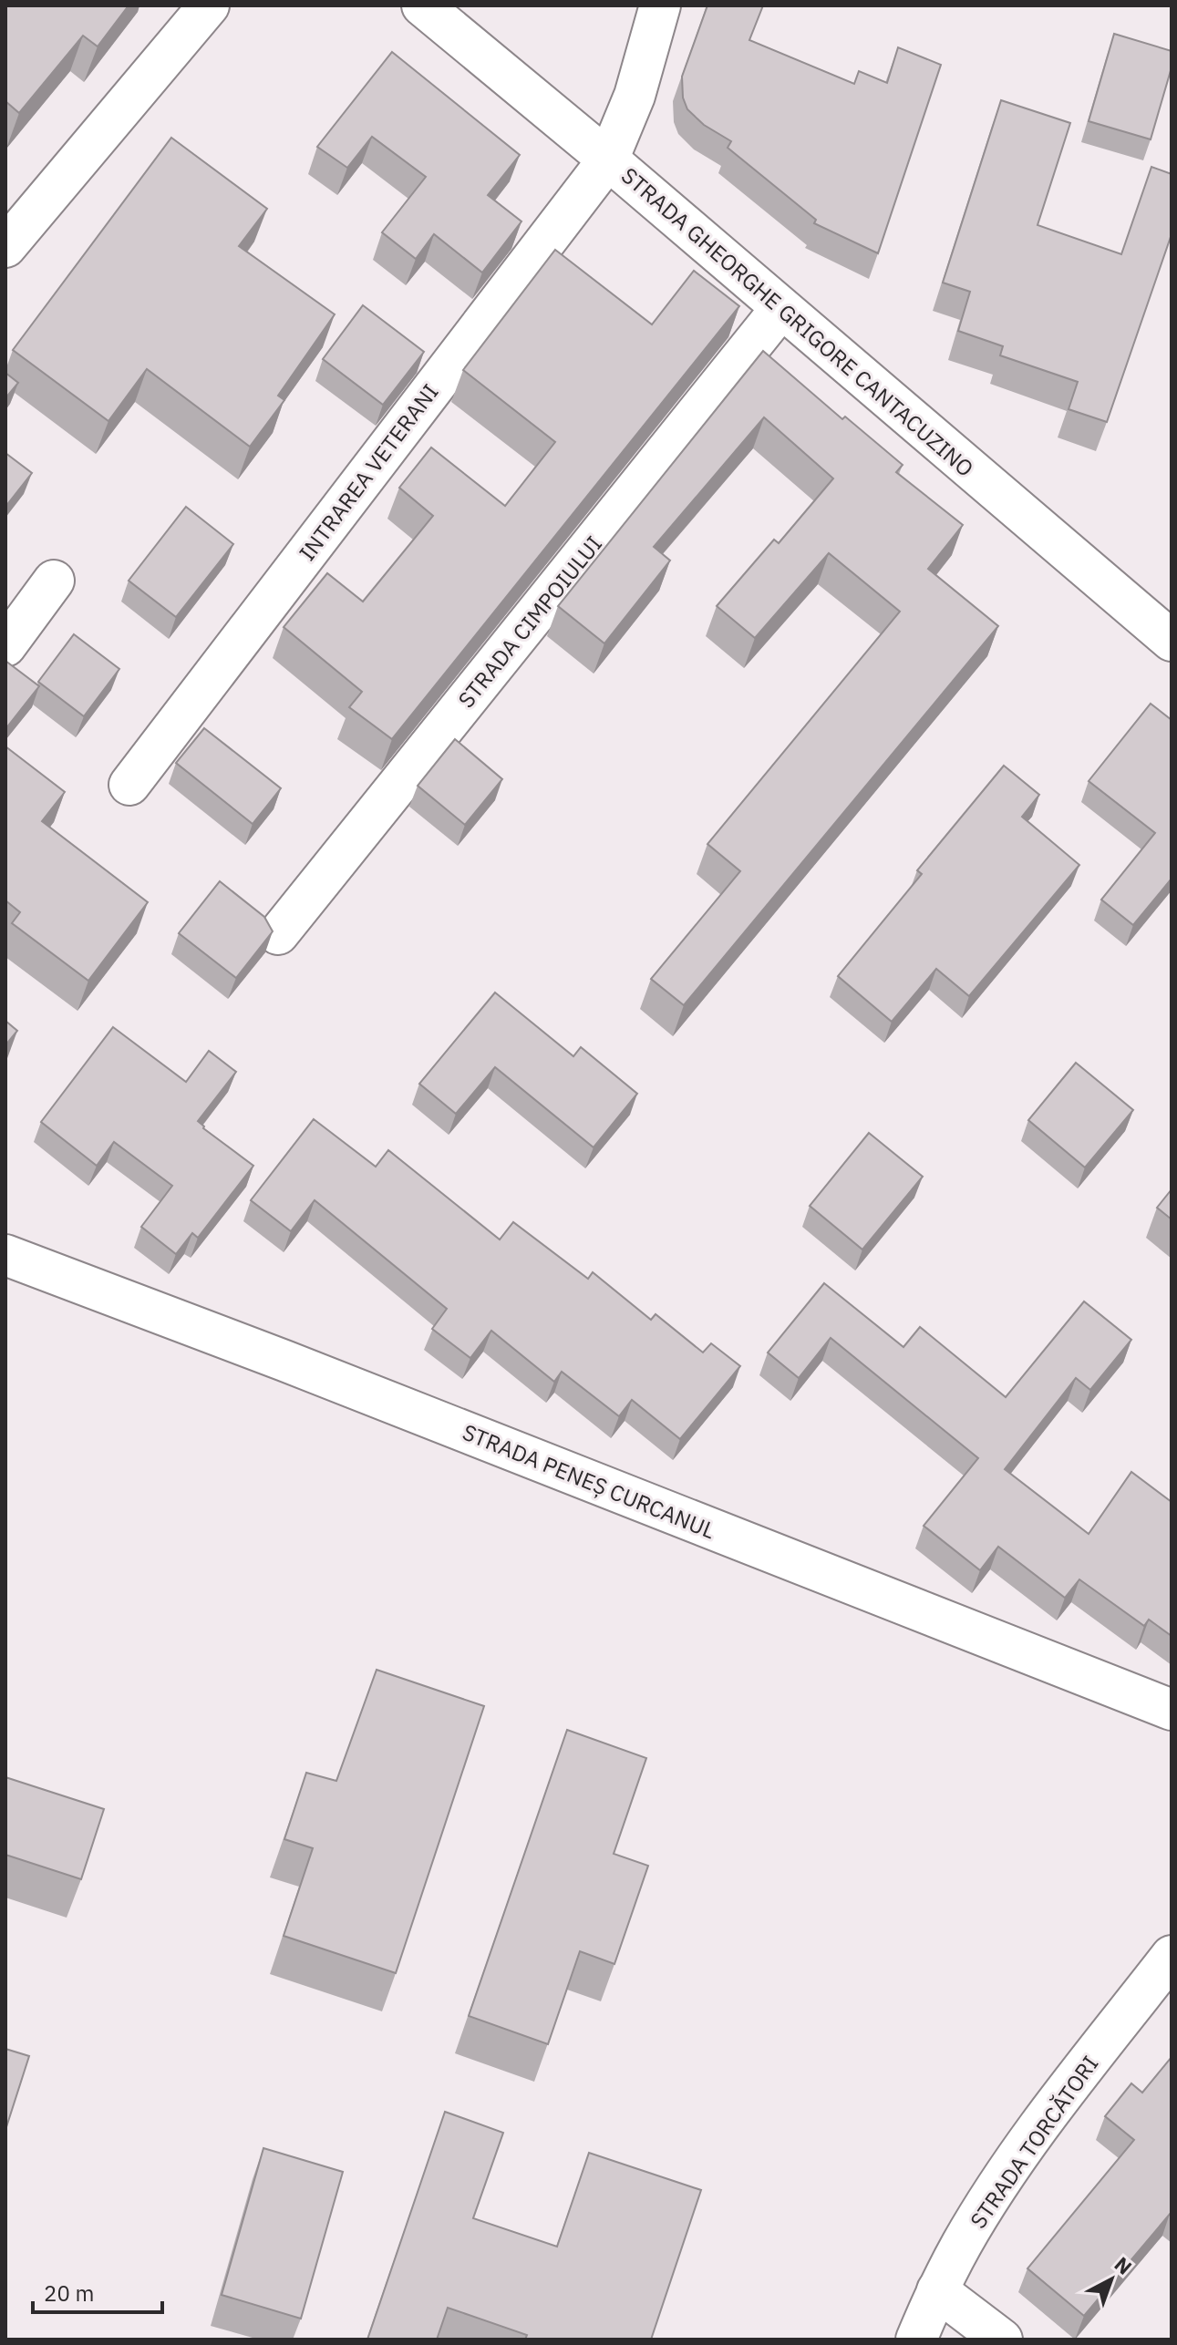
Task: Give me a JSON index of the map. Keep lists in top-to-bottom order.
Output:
{
  "streets": {
    "street": [
      "STRADA GHEORGHE GRIGORE CANTACUZINO",
      "INTRAREA VETERANI",
      "STRADA CIMPOIULUI",
      "STRADA PENEȘ CURCANUL",
      "STRADA TORCĂTORI"
    ]
  },
  "crossings": [
    ["STRADA GHEORGHE GRIGORE CANTACUZINO", "INTRAREA VETERANI"],
    ["STRADA GHEORGHE GRIGORE CANTACUZINO", "STRADA CIMPOIULUI"]
  ],
  "scale_bar": "20 m",
  "north": "top right"
}
